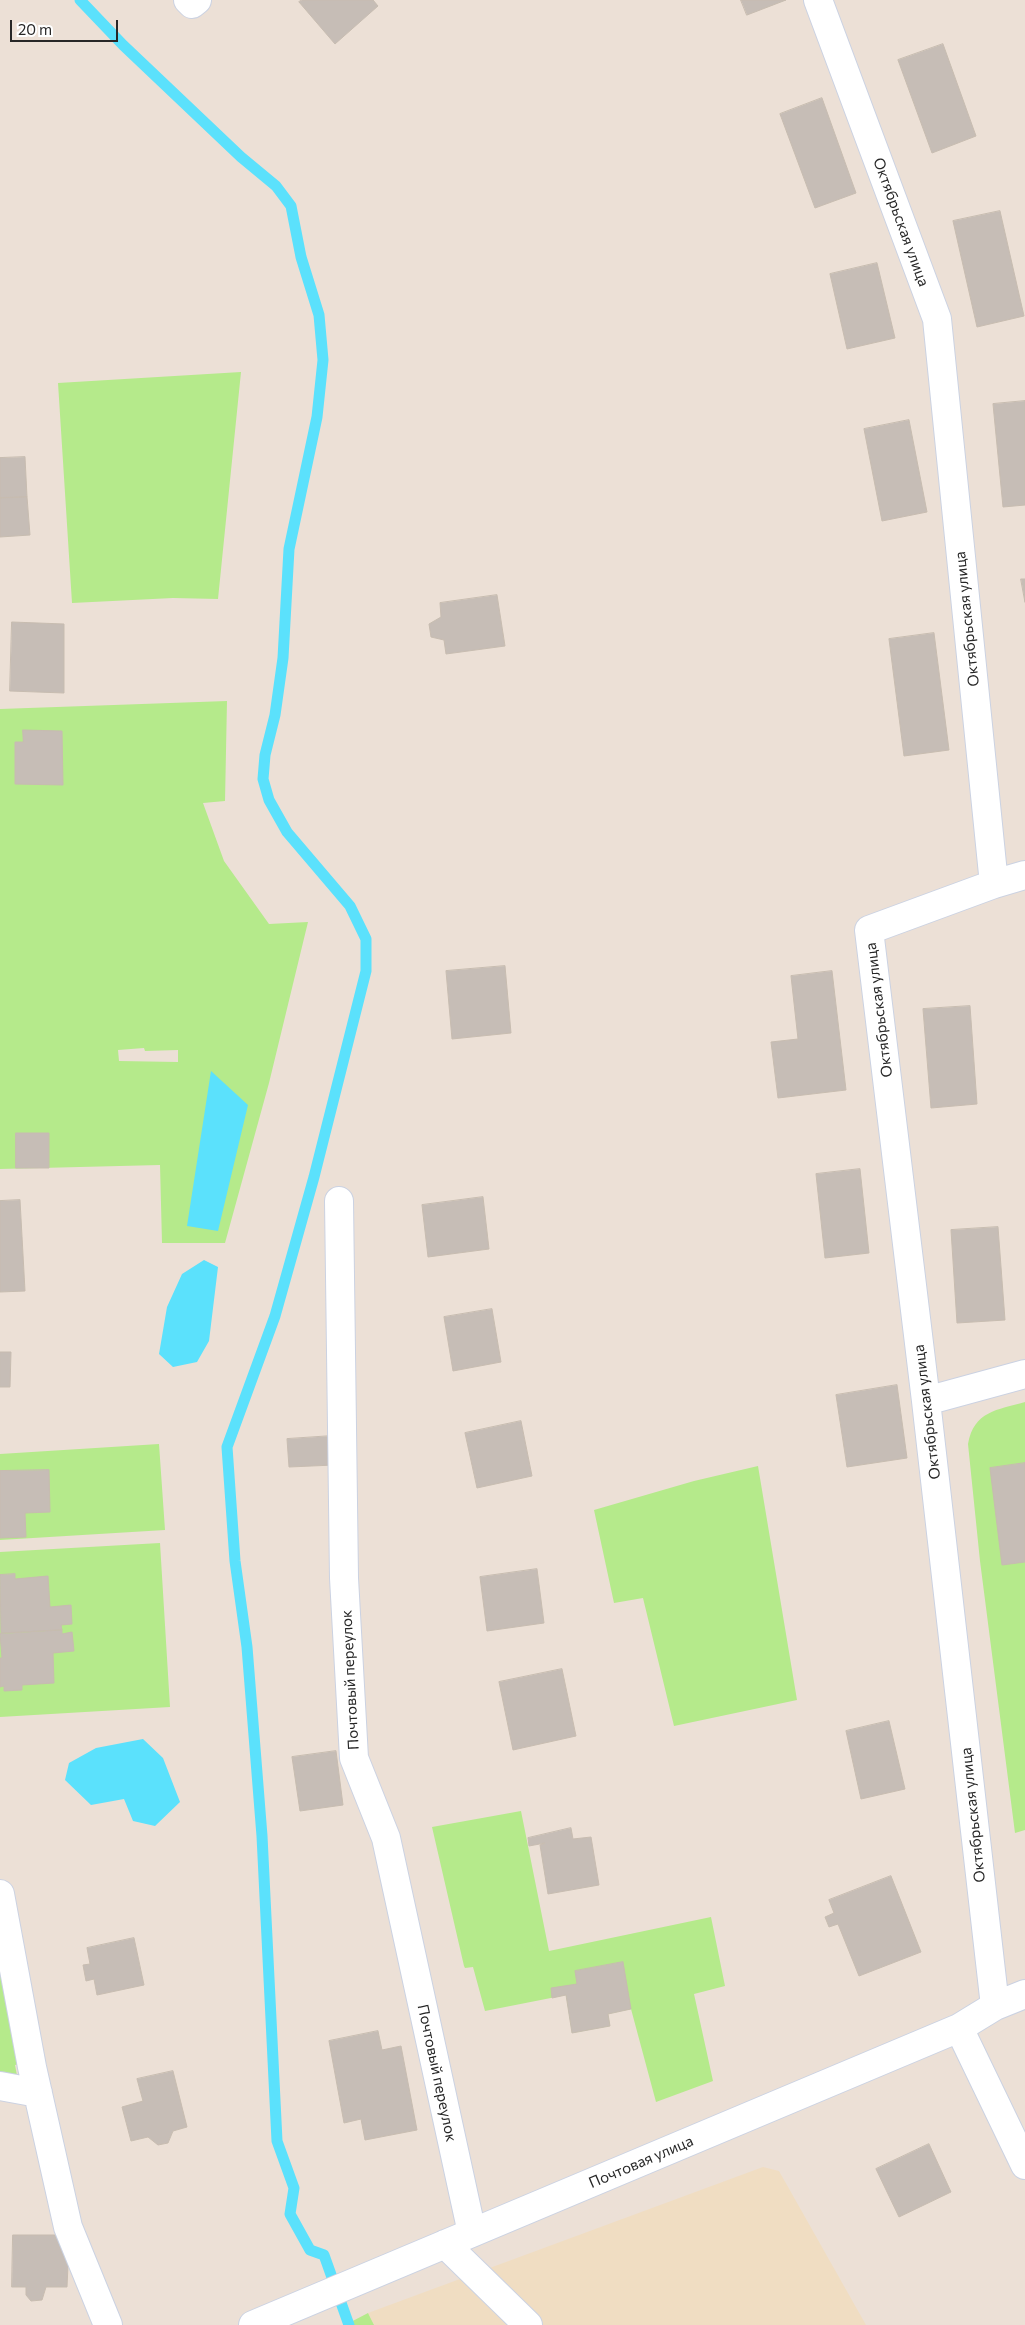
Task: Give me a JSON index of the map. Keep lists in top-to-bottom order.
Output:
{
  "streets": {
    "street": ["Октябрьская улица", "Почтовый переулок", "Почтовая улица"]
  },
  "crossings": [
    ["Октябрьская улица", "Почтовая улица"],
    ["Почтовый переулок", "Почтовая улица"]
  ],
  "scale_bar": "20 m"
}
